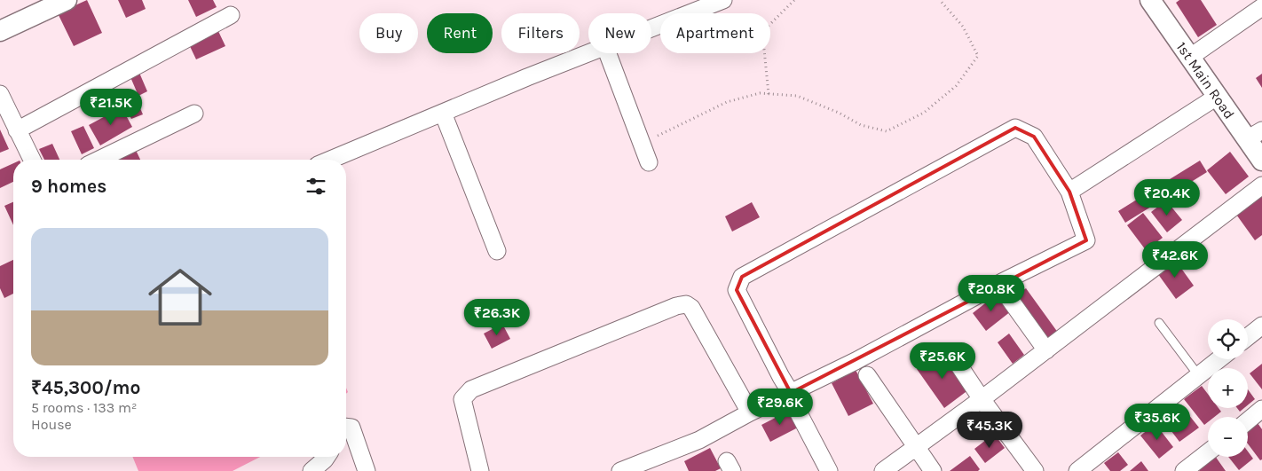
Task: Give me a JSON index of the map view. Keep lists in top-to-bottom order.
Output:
{
  "streets": {
    "street": ["1st Main Road"]
  },
  "page": {
    "chip": [
      "Buy",
      "Rent",
      "Filters",
      "New",
      "Apartment"
    ],
    "price": [
      "₹21.5K",
      "₹20.4K",
      "₹42.6K",
      "₹20.8K",
      "₹26.3K",
      "₹25.6K",
      "₹29.6K",
      "₹35.6K",
      "₹45.3K"
    ],
    "heading": "9 homes",
    "list": [
      {
        "name": "₹45,300/mo",
        "note": "5 rooms · 133 m² · House"
      }
    ],
    "map_buttons": ["+", "−"]
  }
}
